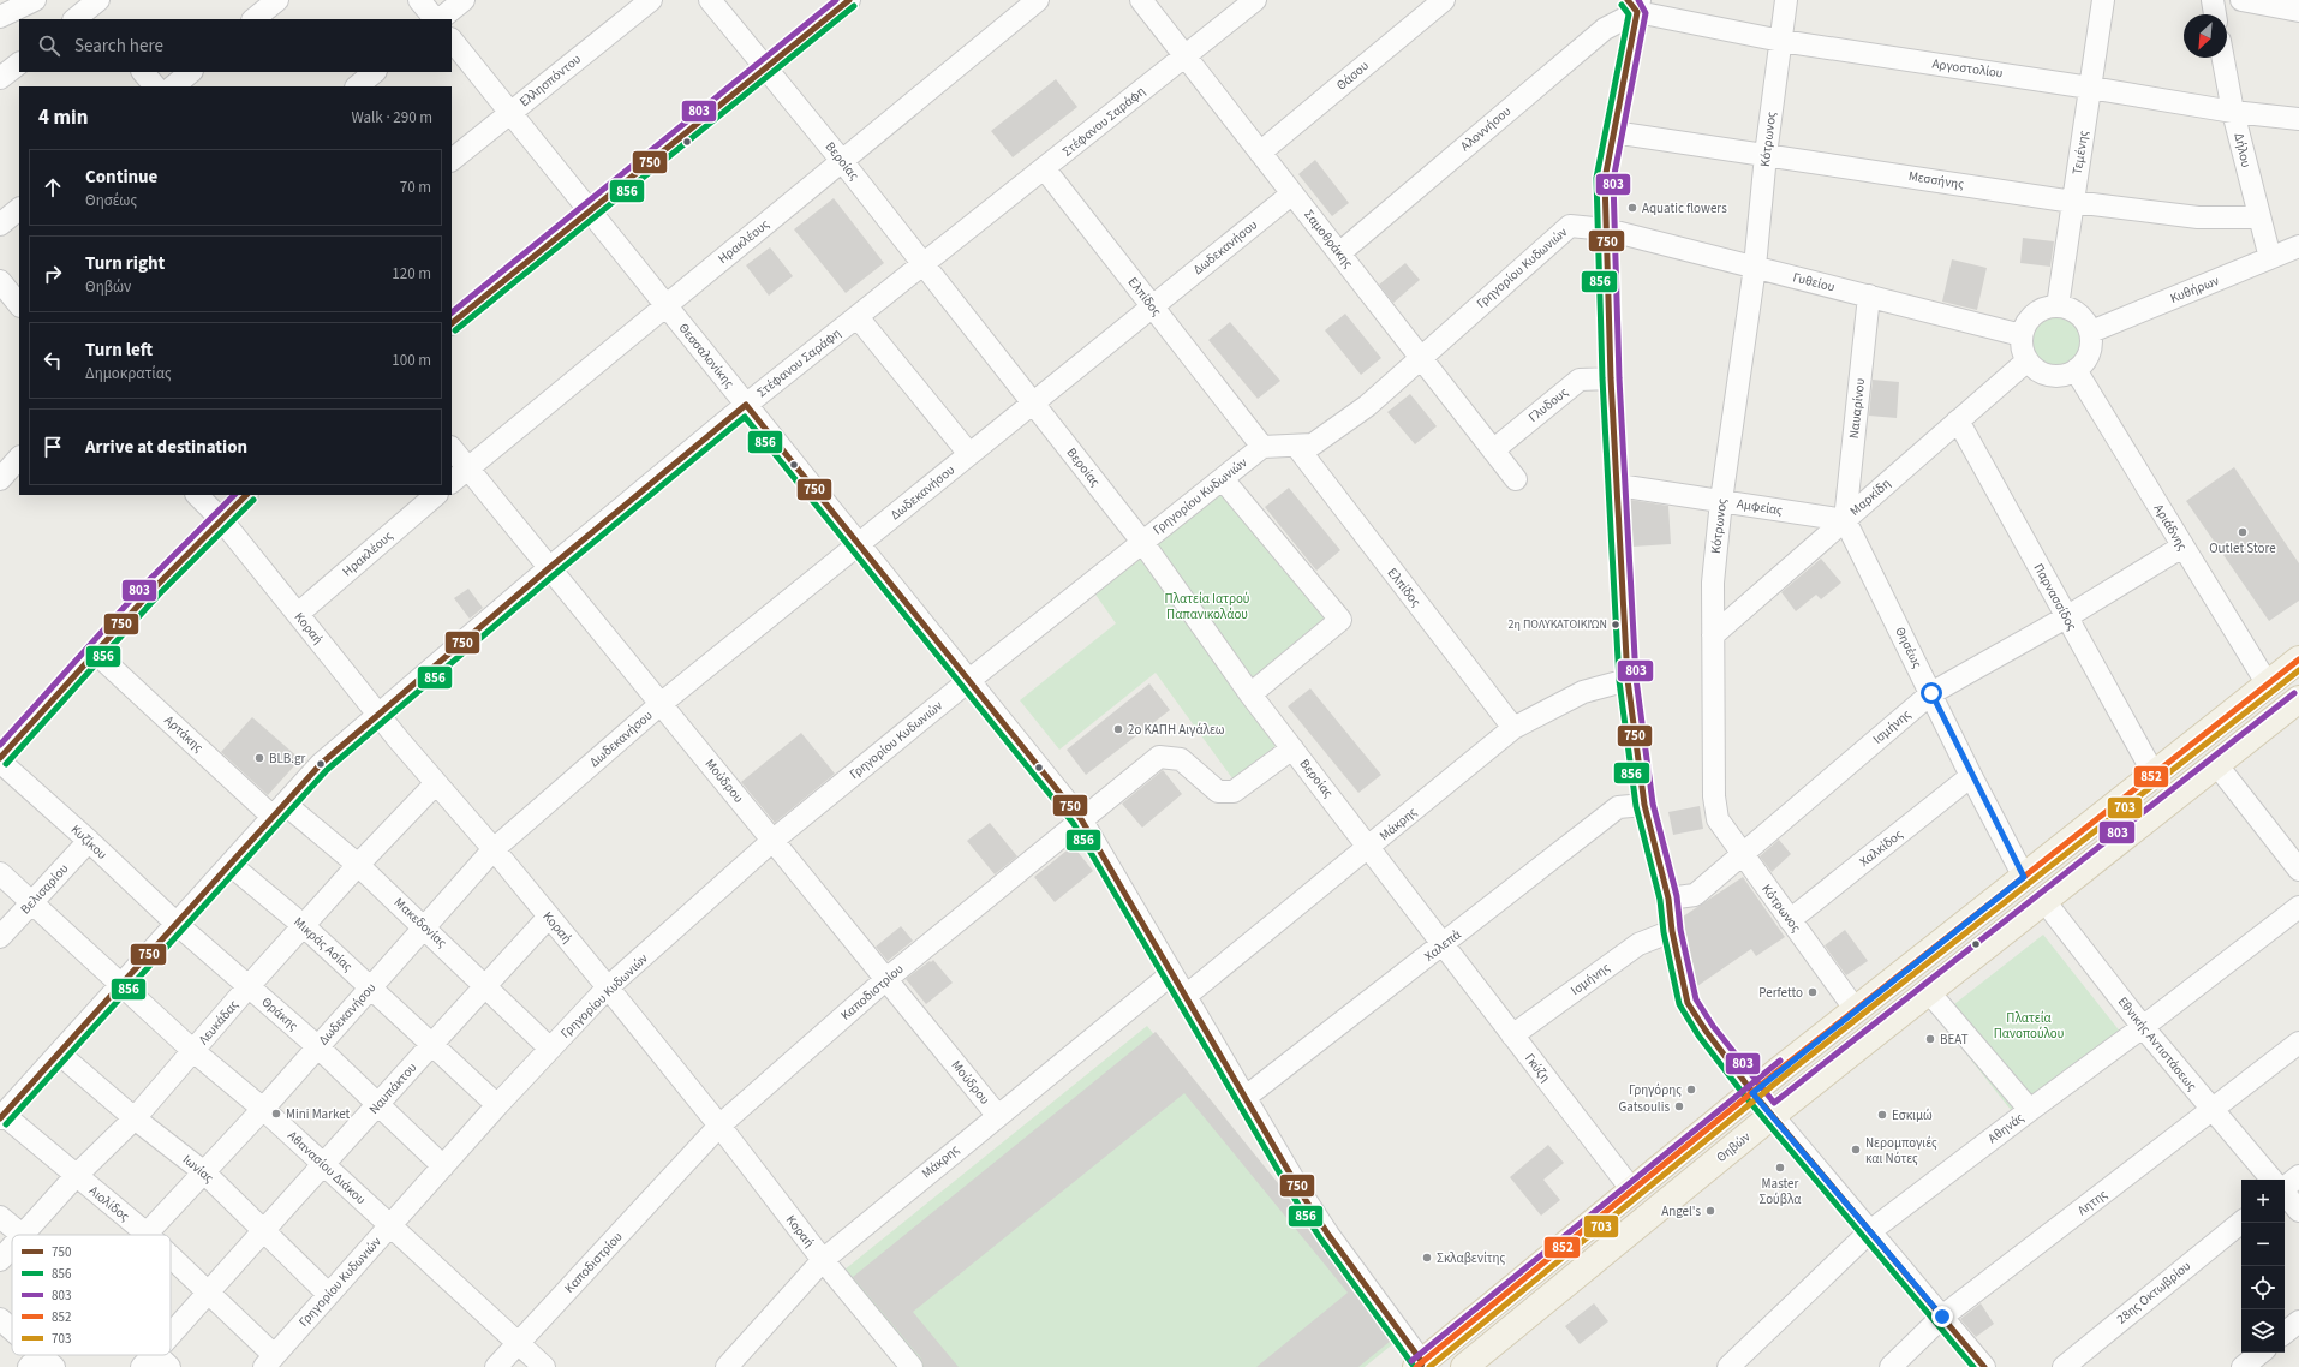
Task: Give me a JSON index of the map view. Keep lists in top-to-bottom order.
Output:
{
  "streets": {
    "main road": ["Θηβών"],
    "street": [
      "Αργοστολίου",
      "Θάσου",
      "Ελλησπόντου",
      "Στέφανου Σαράφη",
      "Αλοννήσου",
      "Κότρωνος",
      "Δήλου",
      "Τεμένης",
      "Βεροίας",
      "Μεσσήνης",
      "Σαμοθράκης",
      "Ηρακλέους",
      "Δωδεκανήσου",
      "Γρηγορίου Κυδωνιών",
      "Γυθείου",
      "Κυθήρων",
      "Ελπίδος",
      "Θεσσαλονίκης",
      "Γλυδους",
      "Ναυαρίνου",
      "Μαρκίδη",
      "Αμφείας",
      "Αριάδνης",
      "Παρνασσίδος",
      "Κοραή",
      "Θησέως",
      "Ισμήνης",
      "Αρτάκης",
      "Μούδρου",
      "Μάκρης",
      "Κυζίκου",
      "Χαλκίδος",
      "Βελισαρίου",
      "Μακεδονίας",
      "Μικράς Ασίας",
      "Χαλεπά",
      "Καποδιστρίου",
      "Θράκης",
      "Λευκάδας",
      "Εθνικής Αντιστάσεως",
      "Γκύζη",
      "Ναυπάκτου",
      "Αθηνάς",
      "Αθανασίου Διάκου",
      "Ιωνίας",
      "Λητης",
      "Αιολίδος",
      "28ης Οκτωβρίου"
    ]
  },
  "crossings": [
    ["Αργοστολίου", "Αλοννήσου"],
    ["Αργοστολίου", "Κότρωνος"],
    ["Αργοστολίου", "Δήλου"],
    ["Αργοστολίου", "Τεμένης"],
    ["Θάσου", "Σαμοθράκης"],
    ["Ελλησπόντου", "Θεσσαλονίκης"],
    ["Στέφανου Σαράφη", "Βεροίας"],
    ["Στέφανου Σαράφη", "Σαμοθράκης"],
    ["Στέφανου Σαράφη", "Ελπίδος"],
    ["Στέφανου Σαράφη", "Θεσσαλονίκης"],
    ["Στέφανου Σαράφη", "Κοραή"],
    ["Στέφανου Σαράφη", "Αρτάκης"],
    ["Στέφανου Σαράφη", "Μούδρου"],
    ["Στέφανου Σαράφη", "Κυζίκου"],
    ["Στέφανου Σαράφη", "Μακεδονίας"],
    ["Στέφανου Σαράφη", "Μικράς Ασίας"],
    ["Στέφανου Σαράφη", "Θράκης"],
    ["Στέφανου Σαράφη", "Αθανασίου Διάκου"],
    ["Στέφανου Σαράφη", "Ιωνίας"],
    ["Στέφανου Σαράφη", "Αιολίδος"],
    ["Αλοννήσου", "Σαμοθράκης"],
    ["Κότρωνος", "Μεσσήνης"],
    ["Κότρωνος", "Γυθείου"],
    ["Κότρωνος", "Μαρκίδη"],
    ["Κότρωνος", "Αμφείας"],
    ["Κότρωνος", "Ισμήνης"],
    ["Κότρωνος", "Χαλκίδος"],
    ["Δήλου", "Μεσσήνης"],
    ["Δήλου", "Κυθήρων"],
    ["Τεμένης", "Μεσσήνης"],
    ["Τεμένης", "Γυθείου"],
    ["Τεμένης", "Κυθήρων"],
    ["Τεμένης", "Μαρκίδη"],
    ["Τεμένης", "Αριάδνης"],
    ["Βεροίας", "Ηρακλέους"],
    ["Βεροίας", "Δωδεκανήσου"],
    ["Βεροίας", "Γρηγορίου Κυδωνιών"],
    ["Βεροίας", "Μάκρης"],
    ["Βεροίας", "Χαλεπά"],
    ["Βεροίας", "Καποδιστρίου"],
    ["Βεροίας", "Γκύζη"],
    ["Σαμοθράκης", "Δωδεκανήσου"],
    ["Σαμοθράκης", "Γρηγορίου Κυδωνιών"],
    ["Σαμοθράκης", "Γλυδους"],
    ["Ηρακλέους", "Θεσσαλονίκης"],
    ["Ηρακλέους", "Κοραή"],
    ["Ηρακλέους", "Μούδρου"],
    ["Δωδεκανήσου", "Ελπίδος"],
    ["Δωδεκανήσου", "Θεσσαλονίκης"],
    ["Δωδεκανήσου", "Κοραή"],
    ["Δωδεκανήσου", "Μούδρου"],
    ["Δωδεκανήσου", "Μακεδονίας"],
    ["Δωδεκανήσου", "Μικράς Ασίας"],
    ["Δωδεκανήσου", "Θράκης"],
    ["Δωδεκανήσου", "Αθανασίου Διάκου"],
    ["Δωδεκανήσου", "Ιωνίας"],
    ["Δωδεκανήσου", "Αιολίδος"],
    ["Γρηγορίου Κυδωνιών", "Γυθείου"],
    ["Γρηγορίου Κυδωνιών", "Ελπίδος"],
    ["Γρηγορίου Κυδωνιών", "Θεσσαλονίκης"],
    ["Γρηγορίου Κυδωνιών", "Κοραή"],
    ["Γρηγορίου Κυδωνιών", "Μούδρου"],
    ["Γρηγορίου Κυδωνιών", "Μακεδονίας"],
    ["Γρηγορίου Κυδωνιών", "Μικράς Ασίας"],
    ["Γρηγορίου Κυδωνιών", "Θράκης"],
    ["Γρηγορίου Κυδωνιών", "Αθανασίου Διάκου"],
    ["Γρηγορίου Κυδωνιών", "Ιωνίας"],
    ["Γρηγορίου Κυδωνιών", "Αιολίδος"],
    ["Γυθείου", "Κυθήρων"],
    ["Γυθείου", "Ναυαρίνου"],
    ["Γυθείου", "Μαρκίδη"],
    ["Γυθείου", "Αριάδνης"],
    ["Κυθήρων", "Μαρκίδη"],
    ["Κυθήρων", "Αριάδνης"],
    ["Ελπίδος", "Μάκρης"],
    ["Θεσσαλονίκης", "Μάκρης"],
    ["Θεσσαλονίκης", "Χαλεπά"],
    ["Θεσσαλονίκης", "Καποδιστρίου"],
    ["Ναυαρίνου", "Μαρκίδη"],
    ["Ναυαρίνου", "Αμφείας"],
    ["Ναυαρίνου", "Θησέως"],
    ["Μαρκίδη", "Αμφείας"],
    ["Μαρκίδη", "Αριάδνης"],
    ["Μαρκίδη", "Παρνασσίδος"],
    ["Μαρκίδη", "Θησέως"],
    ["Αμφείας", "Θησέως"],
    ["Αριάδνης", "Ισμήνης"],
    ["Παρνασσίδος", "Ισμήνης"],
    ["Κοραή", "Μάκρης"],
    ["Κοραή", "Καποδιστρίου"],
    ["Κοραή", "Λευκάδας"],
    ["Κοραή", "Ναυπάκτου"],
    ["Θησέως", "Ισμήνης"],
    ["Θησέως", "Χαλκίδος"],
    ["Ισμήνης", "Γκύζη"],
    ["Αρτάκης", "Μακεδονίας"],
    ["Μούδρου", "Μάκρης"],
    ["Μούδρου", "Καποδιστρίου"],
    ["Κυζίκου", "Βελισαρίου"],
    ["Κυζίκου", "Θράκης"],
    ["Βελισαρίου", "Αθανασίου Διάκου"],
    ["Μακεδονίας", "Λευκάδας"],
    ["Μακεδονίας", "Ναυπάκτου"],
    ["Μικράς Ασίας", "Λευκάδας"],
    ["Μικράς Ασίας", "Ναυπάκτου"],
    ["Χαλεπά", "Γκύζη"],
    ["Καποδιστρίου", "Αθανασίου Διάκου"],
    ["Θράκης", "Λευκάδας"],
    ["Θράκης", "Ναυπάκτου"],
    ["Λευκάδας", "Αθανασίου Διάκου"],
    ["Λευκάδας", "Ιωνίας"],
    ["Λευκάδας", "Αιολίδος"],
    ["Εθνικής Αντιστάσεως", "Αθηνάς"],
    ["Εθνικής Αντιστάσεως", "Θηβών"],
    ["Εθνικής Αντιστάσεως", "Λητης"],
    ["Ναυπάκτου", "Αθανασίου Διάκου"],
    ["Ναυπάκτου", "Ιωνίας"],
    ["Ναυπάκτου", "Αιολίδος"]
  ],
  "parks": ["Πλατεία Ιατρού Παπανικολάου", "Πλατεία Πανοπούλου"],
  "places": [
    "Aquatic flowers",
    "Outlet Store",
    "2η ΠΟΛΥΚΑΤΟΙΚΙΏΝ",
    "2ο ΚΑΠΗ Αιγάλεω",
    "BLB.gr",
    "Perfetto",
    "ΒΕΑΤ",
    "Γρηγόρης",
    "Gatsoulis",
    "Mini Market",
    "Εσκιμώ",
    "Νερομπογιές και Νότες",
    "Master Σούβλα",
    "Angel's",
    "Σκλαβενίτης"
  ],
  "lines": [
    "transit line 750",
    "transit line 803",
    "transit line 856",
    "transit line 852",
    "transit line 703"
  ],
  "legend": [
    "750",
    "856",
    "803",
    "852",
    "703"
  ],
  "north": "bottom left",
  "page": {
    "search": "Search here",
    "heading": ["4 min", "Walk · 290 m"],
    "list": [
      ["Continue", "Θησέως", "70 m"],
      ["Turn right", "Θηβών", "120 m"],
      ["Turn left", "Δημοκρατίας", "100 m"],
      "Arrive at destination"
    ],
    "map_buttons": ["+", "−"]
  }
}
